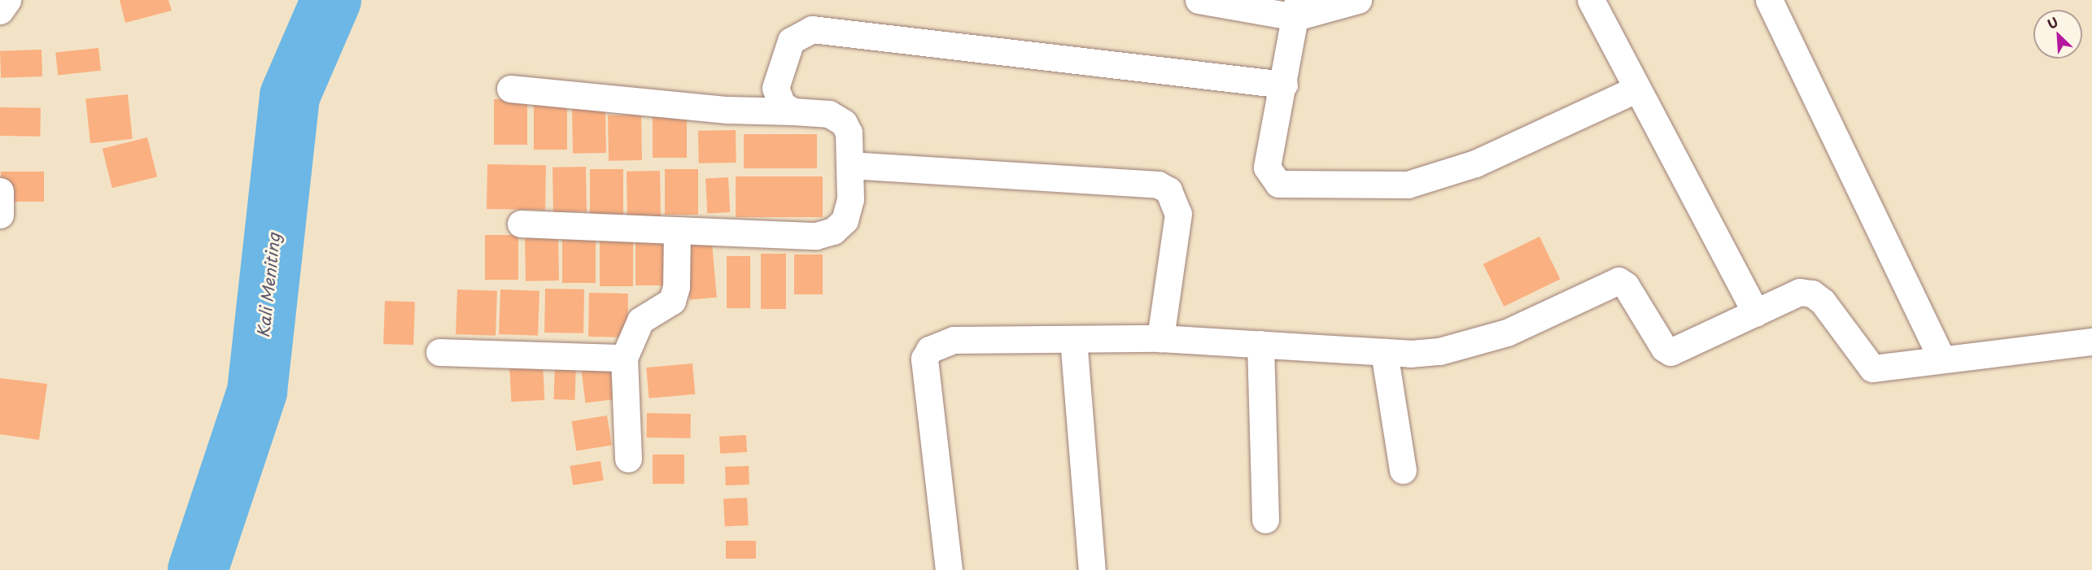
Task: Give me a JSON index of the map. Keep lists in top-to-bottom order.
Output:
{
  "water": ["Kali Meniting"],
  "north": "top left"
}
